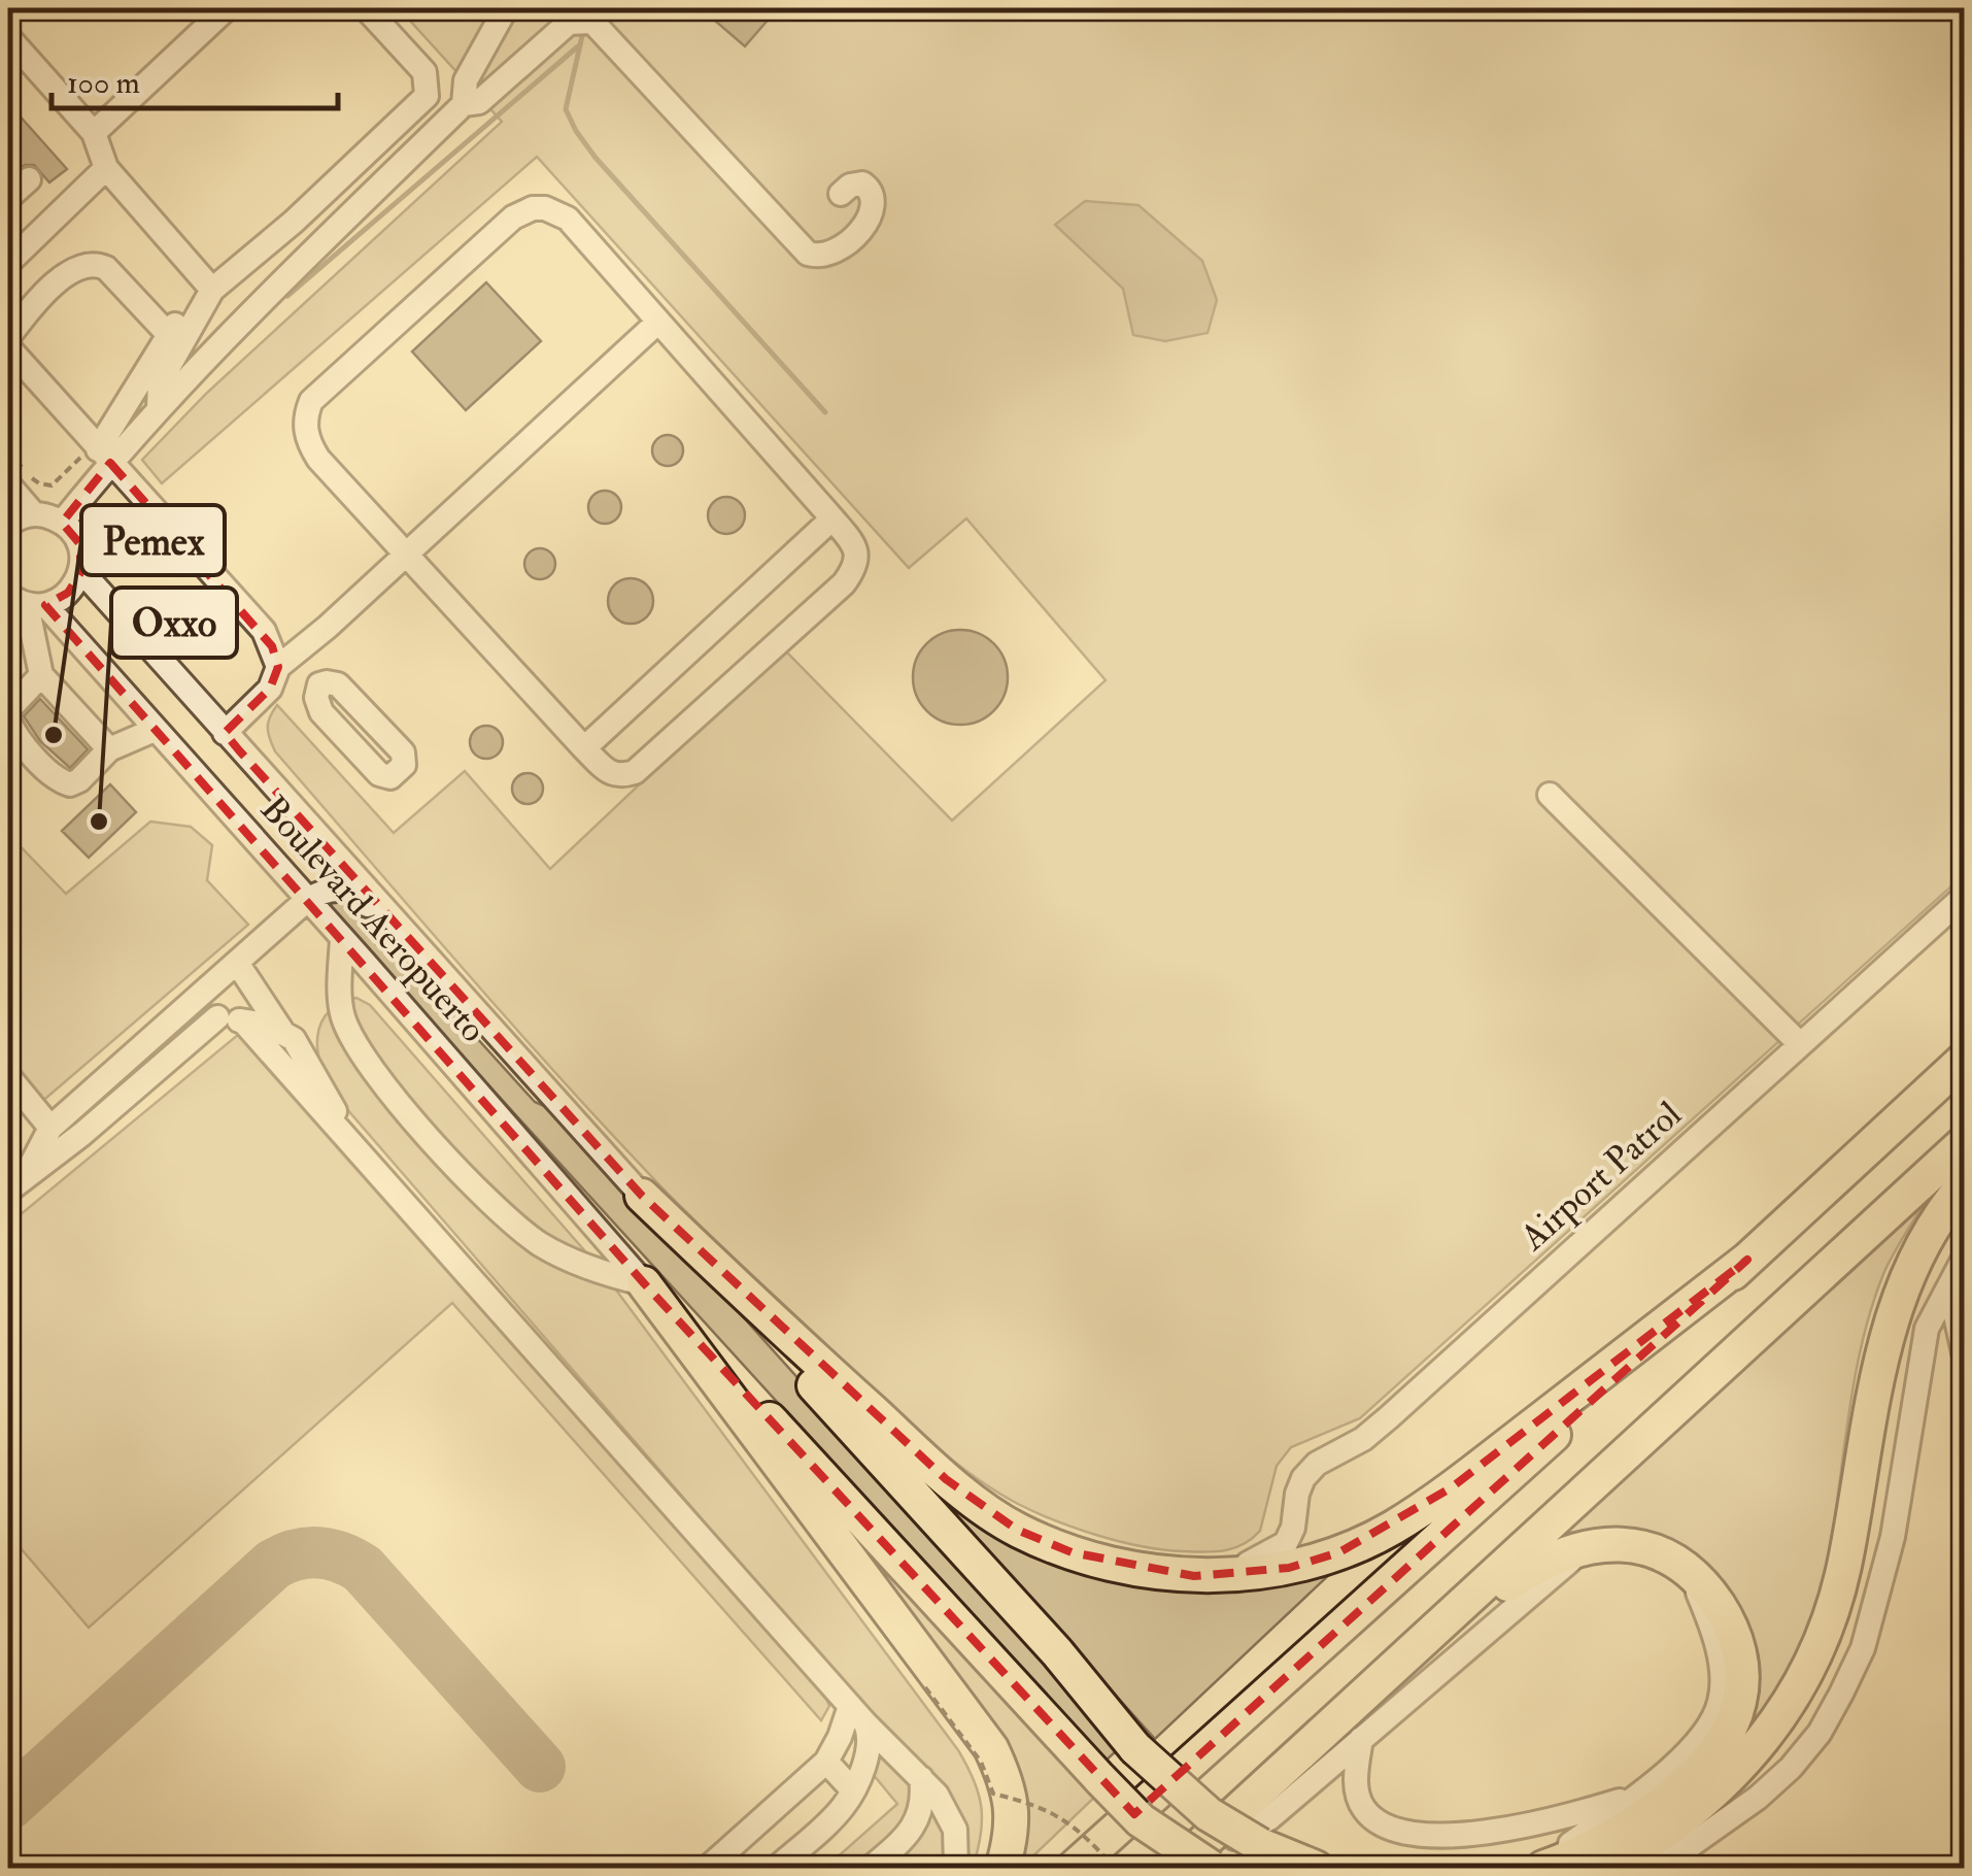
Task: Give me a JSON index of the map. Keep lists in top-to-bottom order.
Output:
{
  "streets": {
    "street": ["Boulevard Aeropuerto", "Airport Patrol"]
  },
  "places": ["Pemex", "Oxxo"],
  "scale_bar": "100 m"
}
